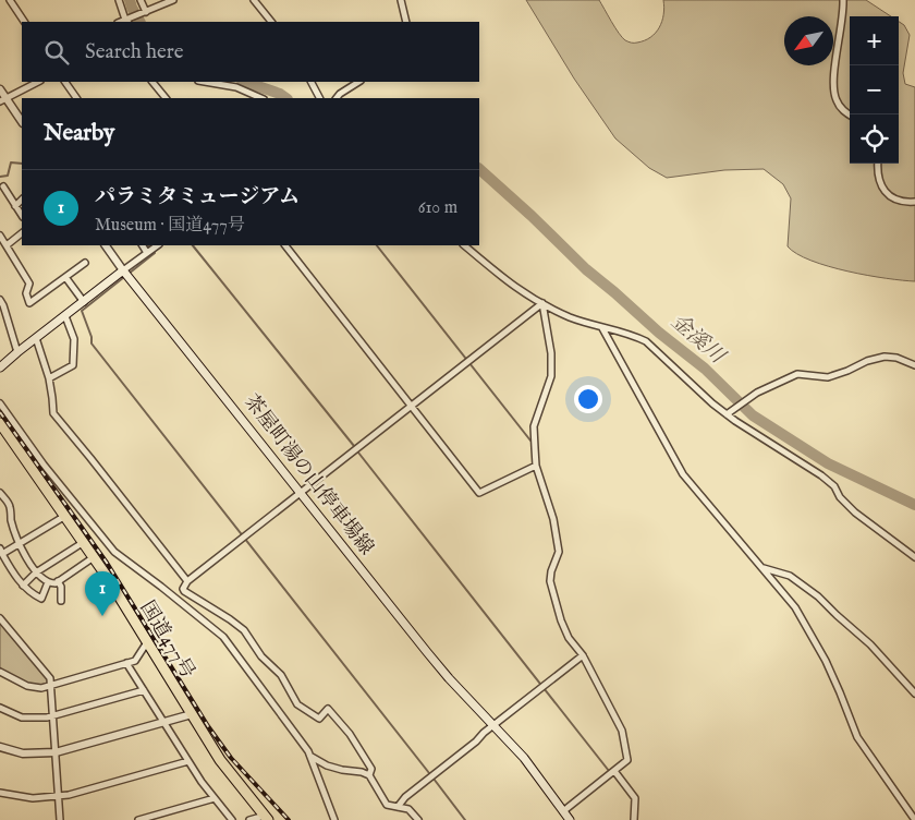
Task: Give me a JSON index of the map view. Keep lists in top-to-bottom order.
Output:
{
  "streets": {
    "highway": ["国道477号"],
    "main road": ["茶屋町湯の山停車場線"]
  },
  "water": ["金溪川"],
  "north": "bottom left",
  "page": {
    "map_buttons": ["+", "−"],
    "search": "Search here",
    "heading": "Nearby",
    "list": [
      {
        "mark": "1",
        "name": "パラミタミュージアム",
        "note": "Museum · 国道477号",
        "value": "610 m"
      }
    ],
    "pins": "1"
  }
}
